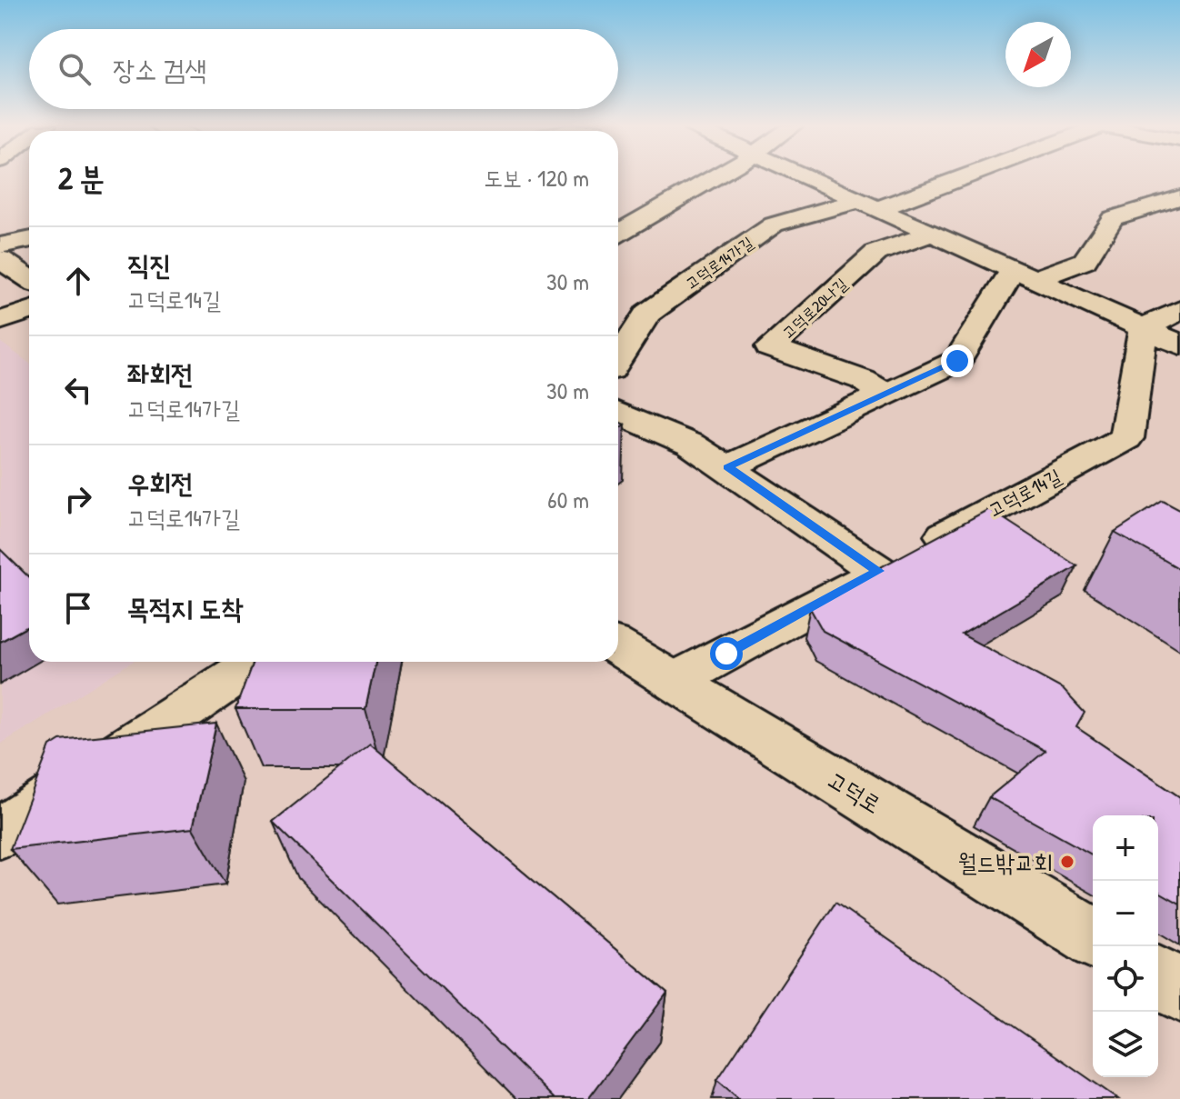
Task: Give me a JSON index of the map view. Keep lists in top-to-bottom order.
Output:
{
  "streets": {
    "street": [
      "고덕로14가길",
      "고덕로20나길",
      "고덕로14길",
      "고덕로"
    ]
  },
  "crossings": [
    ["고덕로14길", "고덕로"]
  ],
  "places": ["월드밖교회"],
  "north": "bottom left",
  "page": {
    "search": "장소 검색",
    "heading": ["2 분", "도보 · 120 m"],
    "list": [
      ["직진", "고덕로14길", "30 m"],
      ["좌회전", "고덕로14가길", "30 m"],
      ["우회전", "고덕로14가길", "60 m"],
      "목적지 도착"
    ],
    "map_buttons": ["+", "−"]
  }
}
